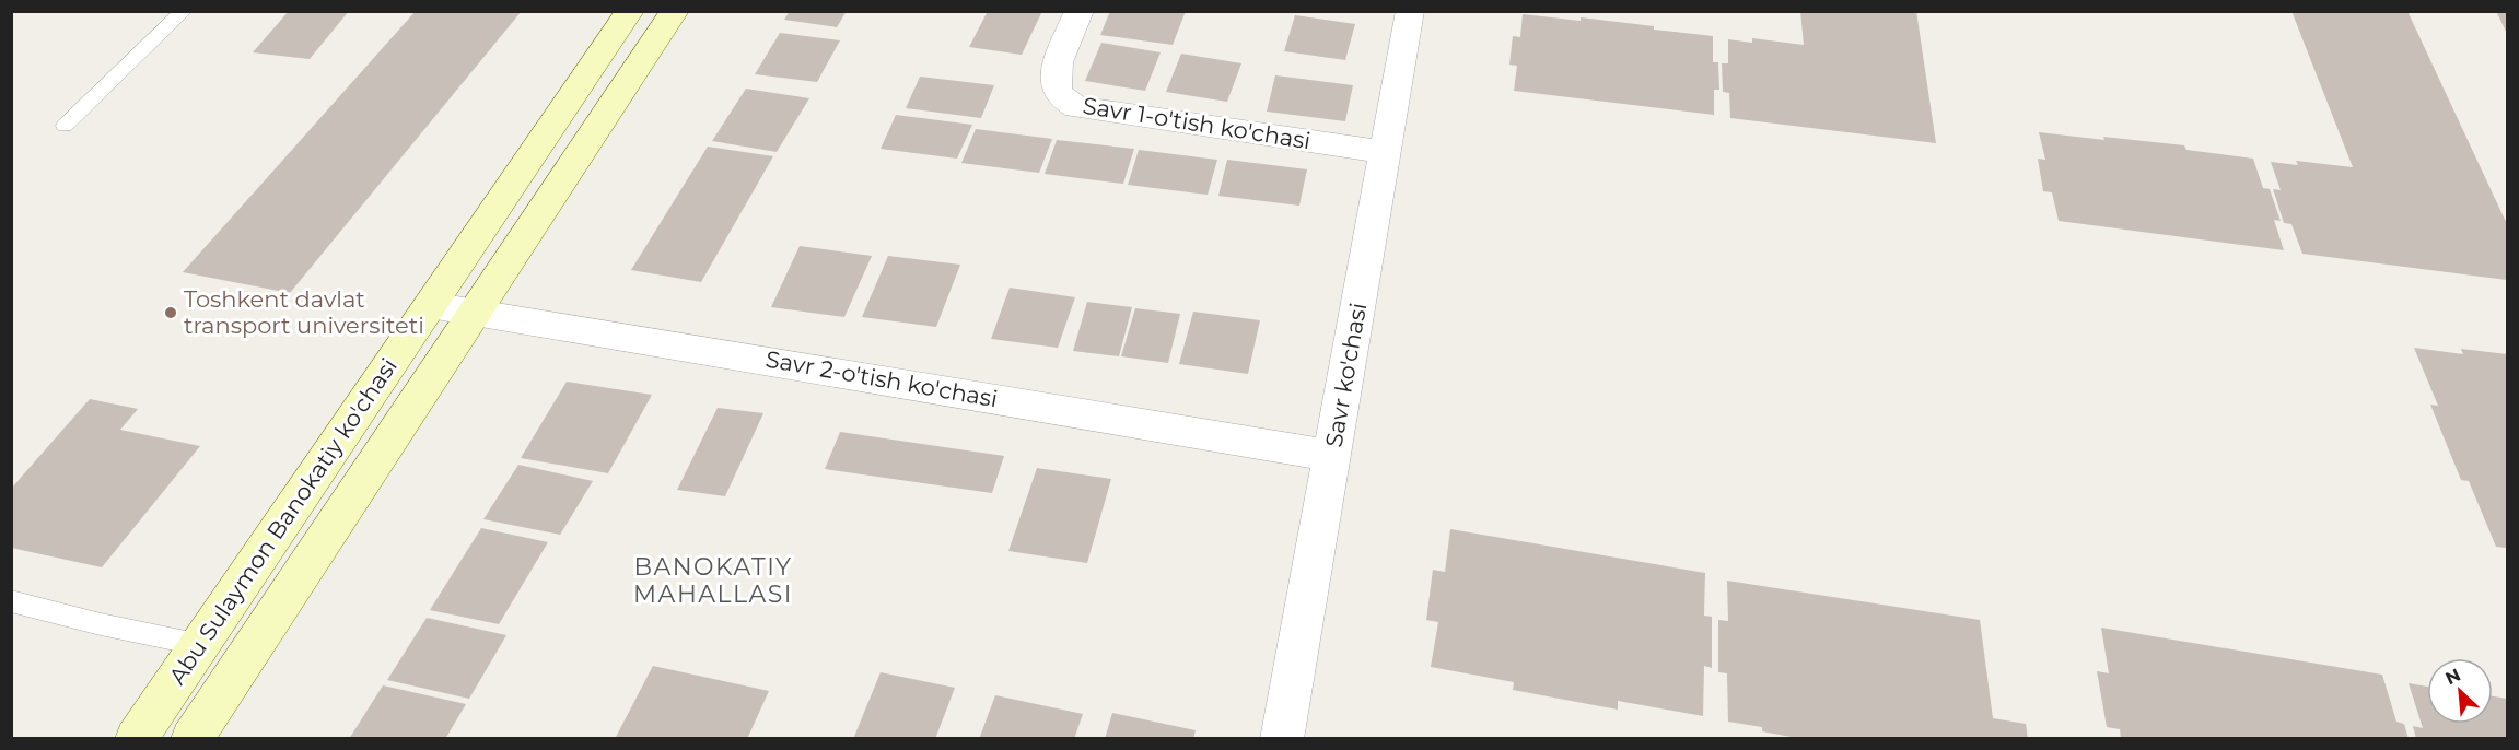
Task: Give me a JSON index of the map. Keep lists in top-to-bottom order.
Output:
{
  "streets": {
    "main road": ["Abu Sulaymon Banokatiy ko'chasi"],
    "street": ["Savr 1-o'tish ko'chasi", "Savr ko'chasi", "Savr 2-o'tish ko'chasi"]
  },
  "crossings": [
    ["Savr 1-o'tish ko'chasi", "Savr ko'chasi"],
    ["Savr ko'chasi", "Savr 2-o'tish ko'chasi"],
    ["Savr 2-o'tish ko'chasi", "Abu Sulaymon Banokatiy ko'chasi"]
  ],
  "districts": ["BANOKATIY MAHALLASI"],
  "places": ["Toshkent davlat transport universiteti"],
  "north": "top left"
}
